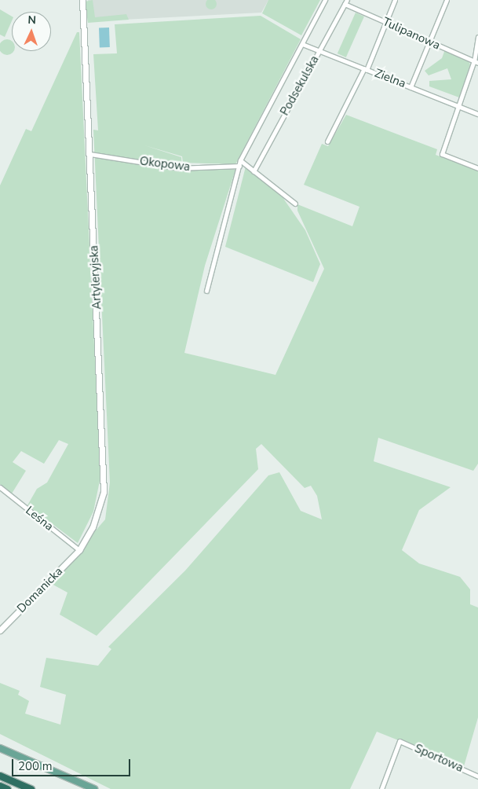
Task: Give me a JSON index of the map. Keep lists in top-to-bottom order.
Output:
{
  "streets": {
    "street": [
      "Tulipanowa",
      "Zielna",
      "Podsekulska",
      "Okopowa",
      "Artyleryjska",
      "Leśna",
      "Domanicka",
      "Sportowa"
    ]
  },
  "crossings": [
    ["Tulipanowa", "Podsekulska"],
    ["Zielna", "Podsekulska"],
    ["Okopowa", "Artyleryjska"],
    ["Artyleryjska", "Leśna"],
    ["Artyleryjska", "Domanicka"],
    ["Leśna", "Domanicka"]
  ],
  "scale_bar": "200 m",
  "north": "top"
}
